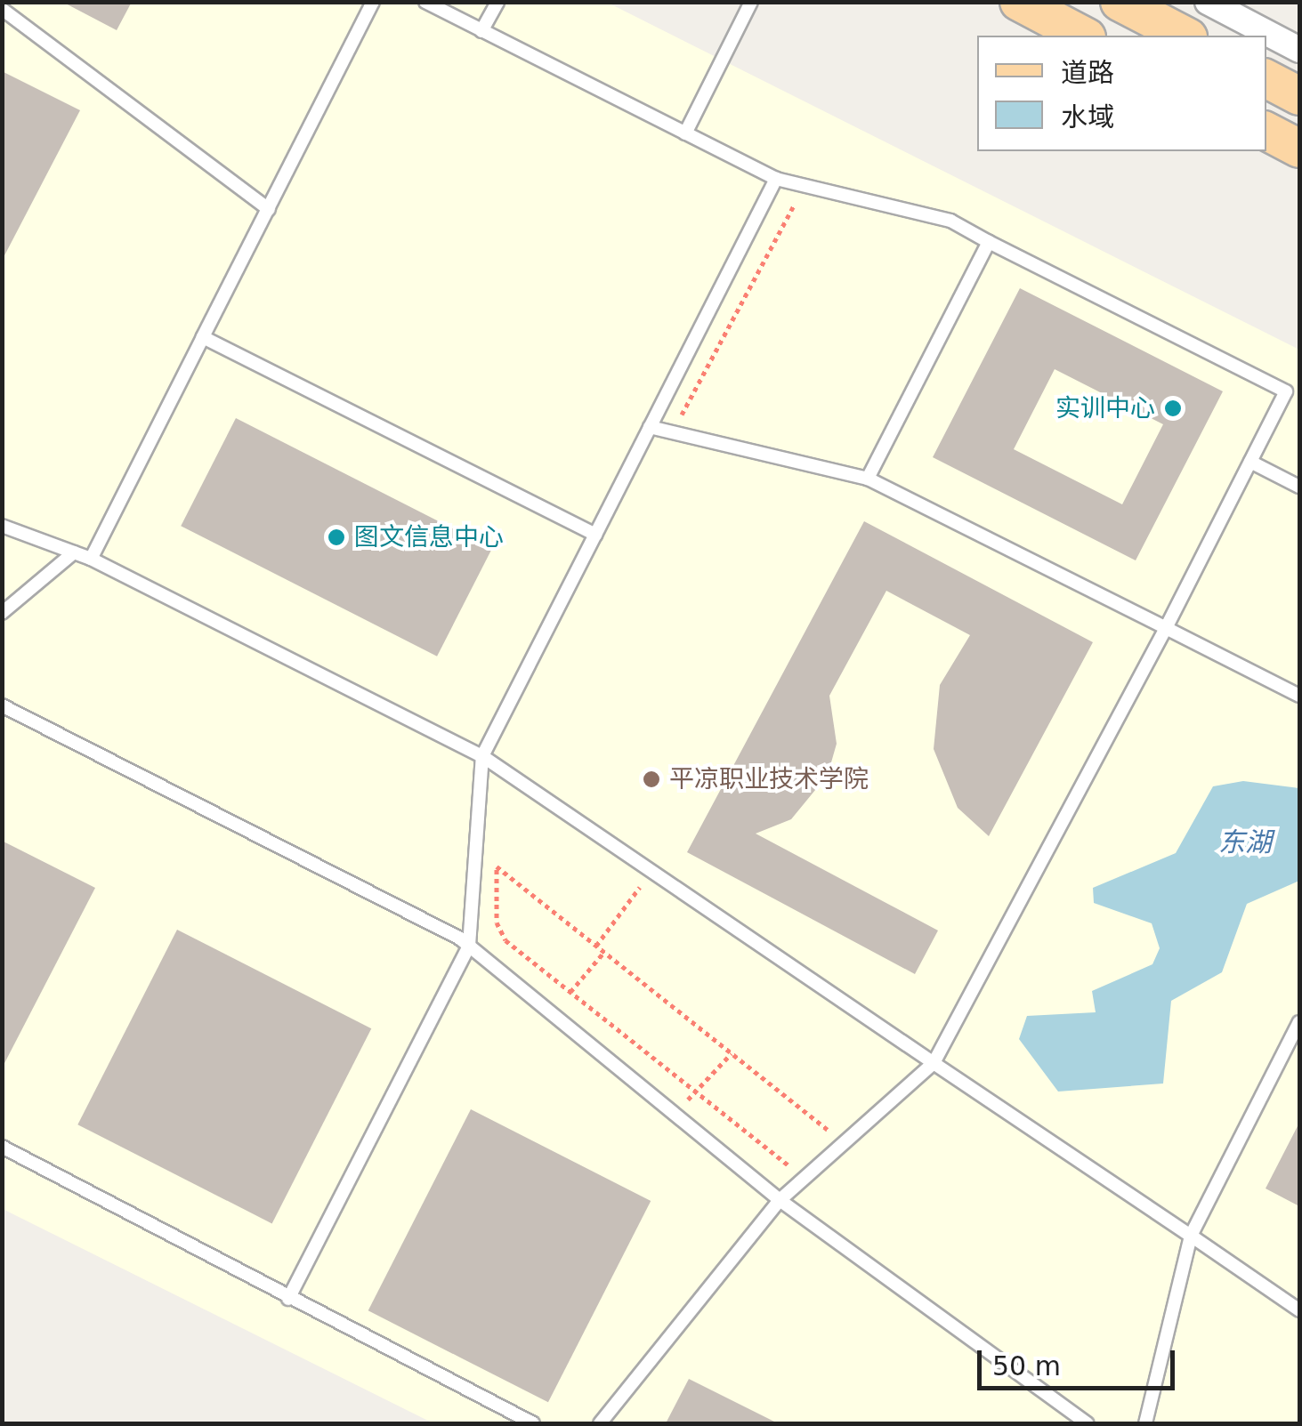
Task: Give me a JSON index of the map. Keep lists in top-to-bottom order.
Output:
{
  "water": ["东湖"],
  "places": ["实训中心", "图文信息中心", "平凉职业技术学院"],
  "legend": ["道路", "水域"],
  "scale_bar": "50 m"
}
